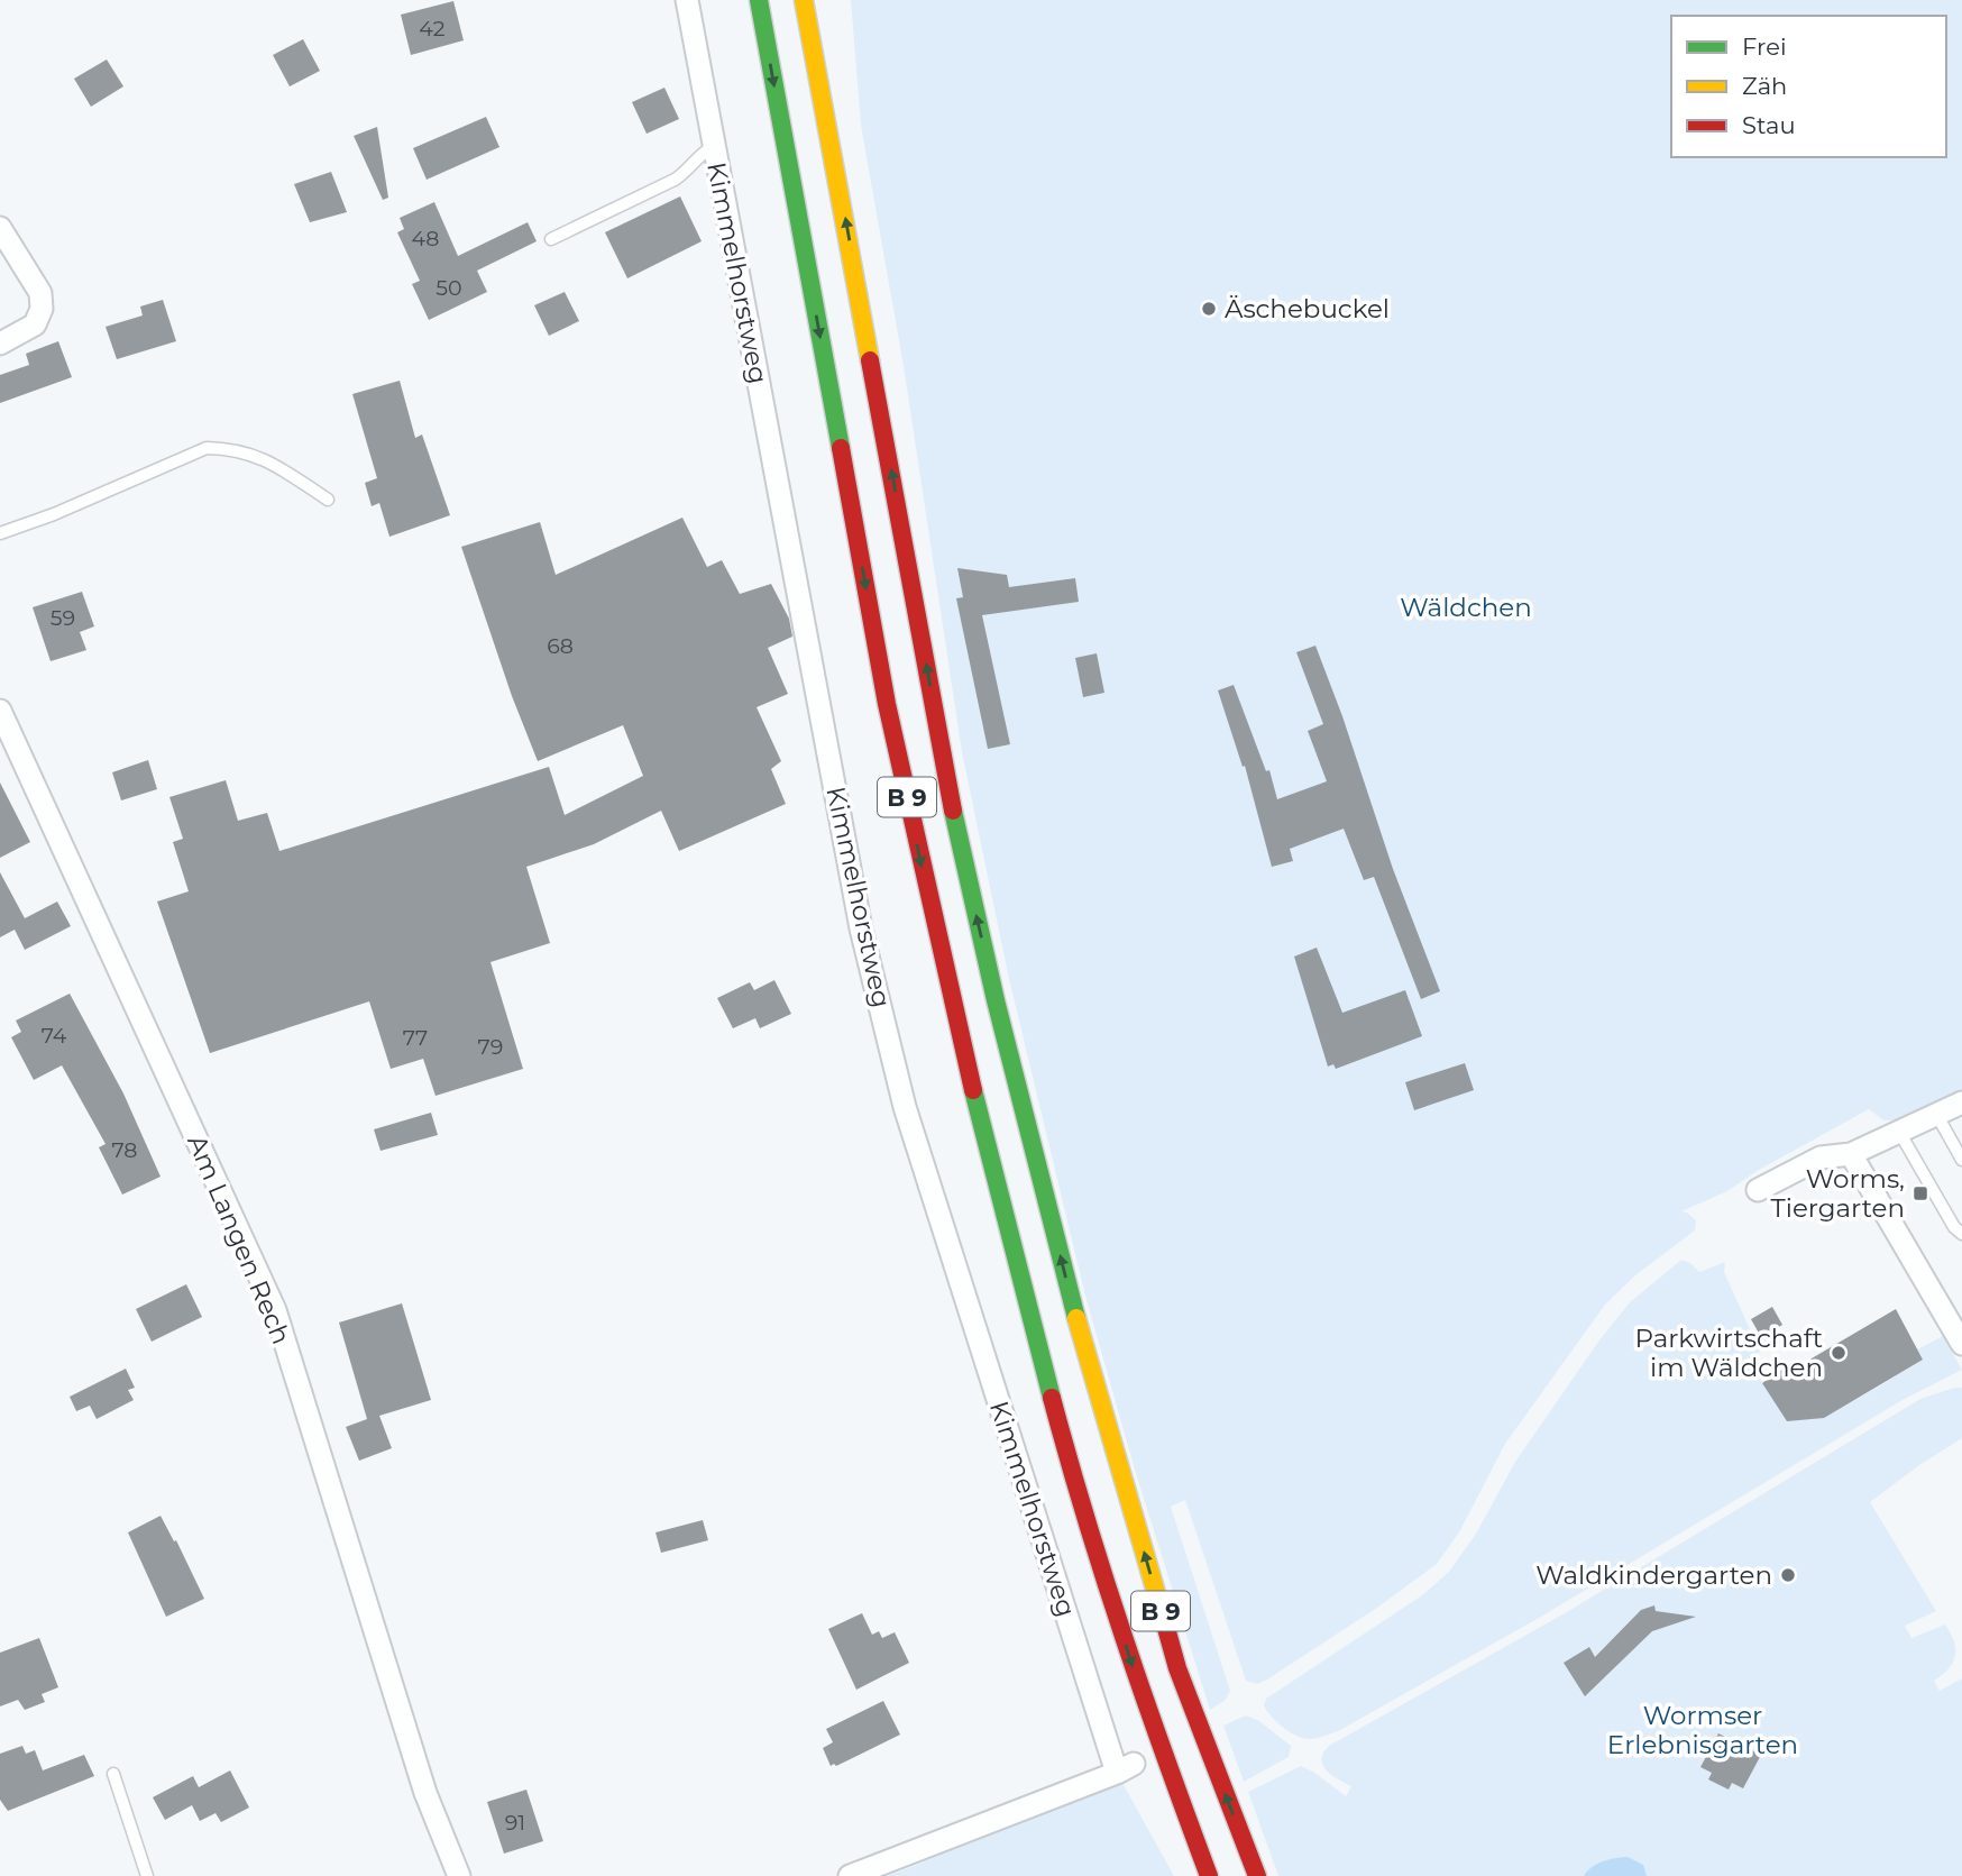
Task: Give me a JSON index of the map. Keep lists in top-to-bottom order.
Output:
{
  "streets": {
    "highway": ["B 9"],
    "street": ["Kimmelhorstweg", "Am Langen Rech"]
  },
  "parks": ["Wäldchen", "Wormser Erlebnisgarten"],
  "places": {
    "other": ["Äschebuckel", "Parkwirtschaft im Wäldchen", "Waldkindergarten"],
    "transit": ["Worms, Tiergarten"]
  },
  "house_numbers": [
    "42",
    "48",
    "50",
    "59",
    "68",
    "74",
    "77",
    "79",
    "78",
    "91"
  ],
  "legend": ["Frei", "Zäh", "Stau"]
}
